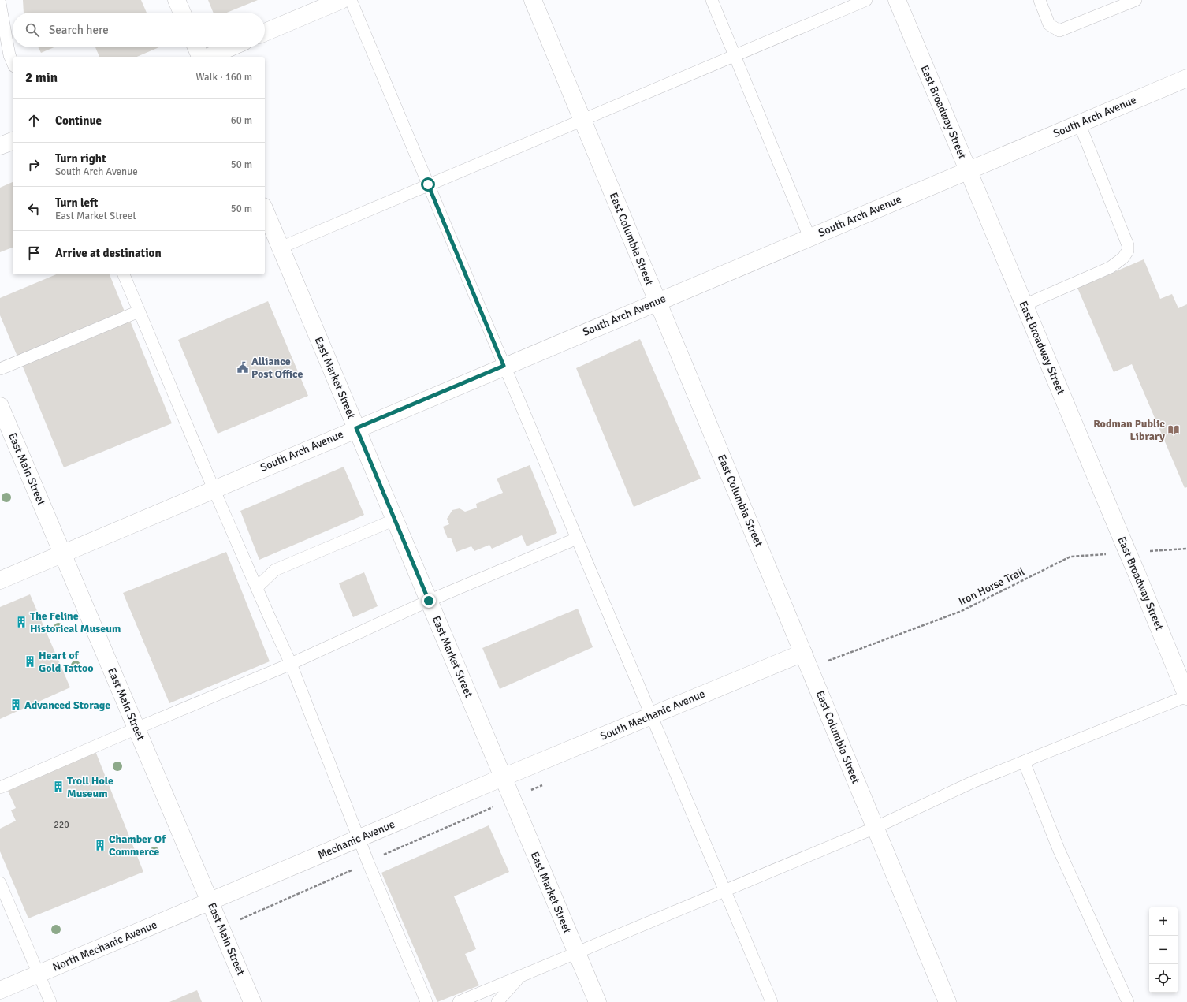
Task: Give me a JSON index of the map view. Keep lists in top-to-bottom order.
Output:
{
  "streets": {
    "street": [
      "East Broadway Street",
      "South Arch Avenue",
      "East Columbia Street",
      "East Market Street",
      "East Main Street",
      "South Mechanic Avenue",
      "Mechanic Avenue",
      "North Mechanic Avenue"
    ],
    "path": ["Iron Horse Trail"]
  },
  "crossings": [
    ["East Broadway Street", "South Arch Avenue"],
    ["South Arch Avenue", "East Columbia Street"],
    ["South Arch Avenue", "East Market Street"],
    ["South Arch Avenue", "East Main Street"],
    ["East Columbia Street", "Iron Horse Trail"],
    ["East Columbia Street", "South Mechanic Avenue"],
    ["East Market Street", "South Mechanic Avenue"],
    ["East Market Street", "Mechanic Avenue"],
    ["East Main Street", "Mechanic Avenue"],
    ["East Main Street", "North Mechanic Avenue"],
    ["Iron Horse Trail", "South Mechanic Avenue"],
    ["South Mechanic Avenue", "Mechanic Avenue"],
    ["Mechanic Avenue", "North Mechanic Avenue"]
  ],
  "places": {
    "public building": ["Alliance Post Office"],
    "library": ["Rodman Public Library"],
    "building": [
      "The Feline Historical Museum",
      "Heart of Gold Tattoo",
      "Advanced Storage",
      "Troll Hole Museum",
      "Chamber Of Commerce"
    ]
  },
  "house_numbers": ["220"],
  "page": {
    "search": "Search here",
    "heading": ["2 min", "Walk · 160 m"],
    "list": [
      ["Continue", "60 m"],
      ["Turn right", "South Arch Avenue", "50 m"],
      ["Turn left", "East Market Street", "50 m"],
      "Arrive at destination"
    ],
    "map_buttons": ["+", "−"]
  }
}
